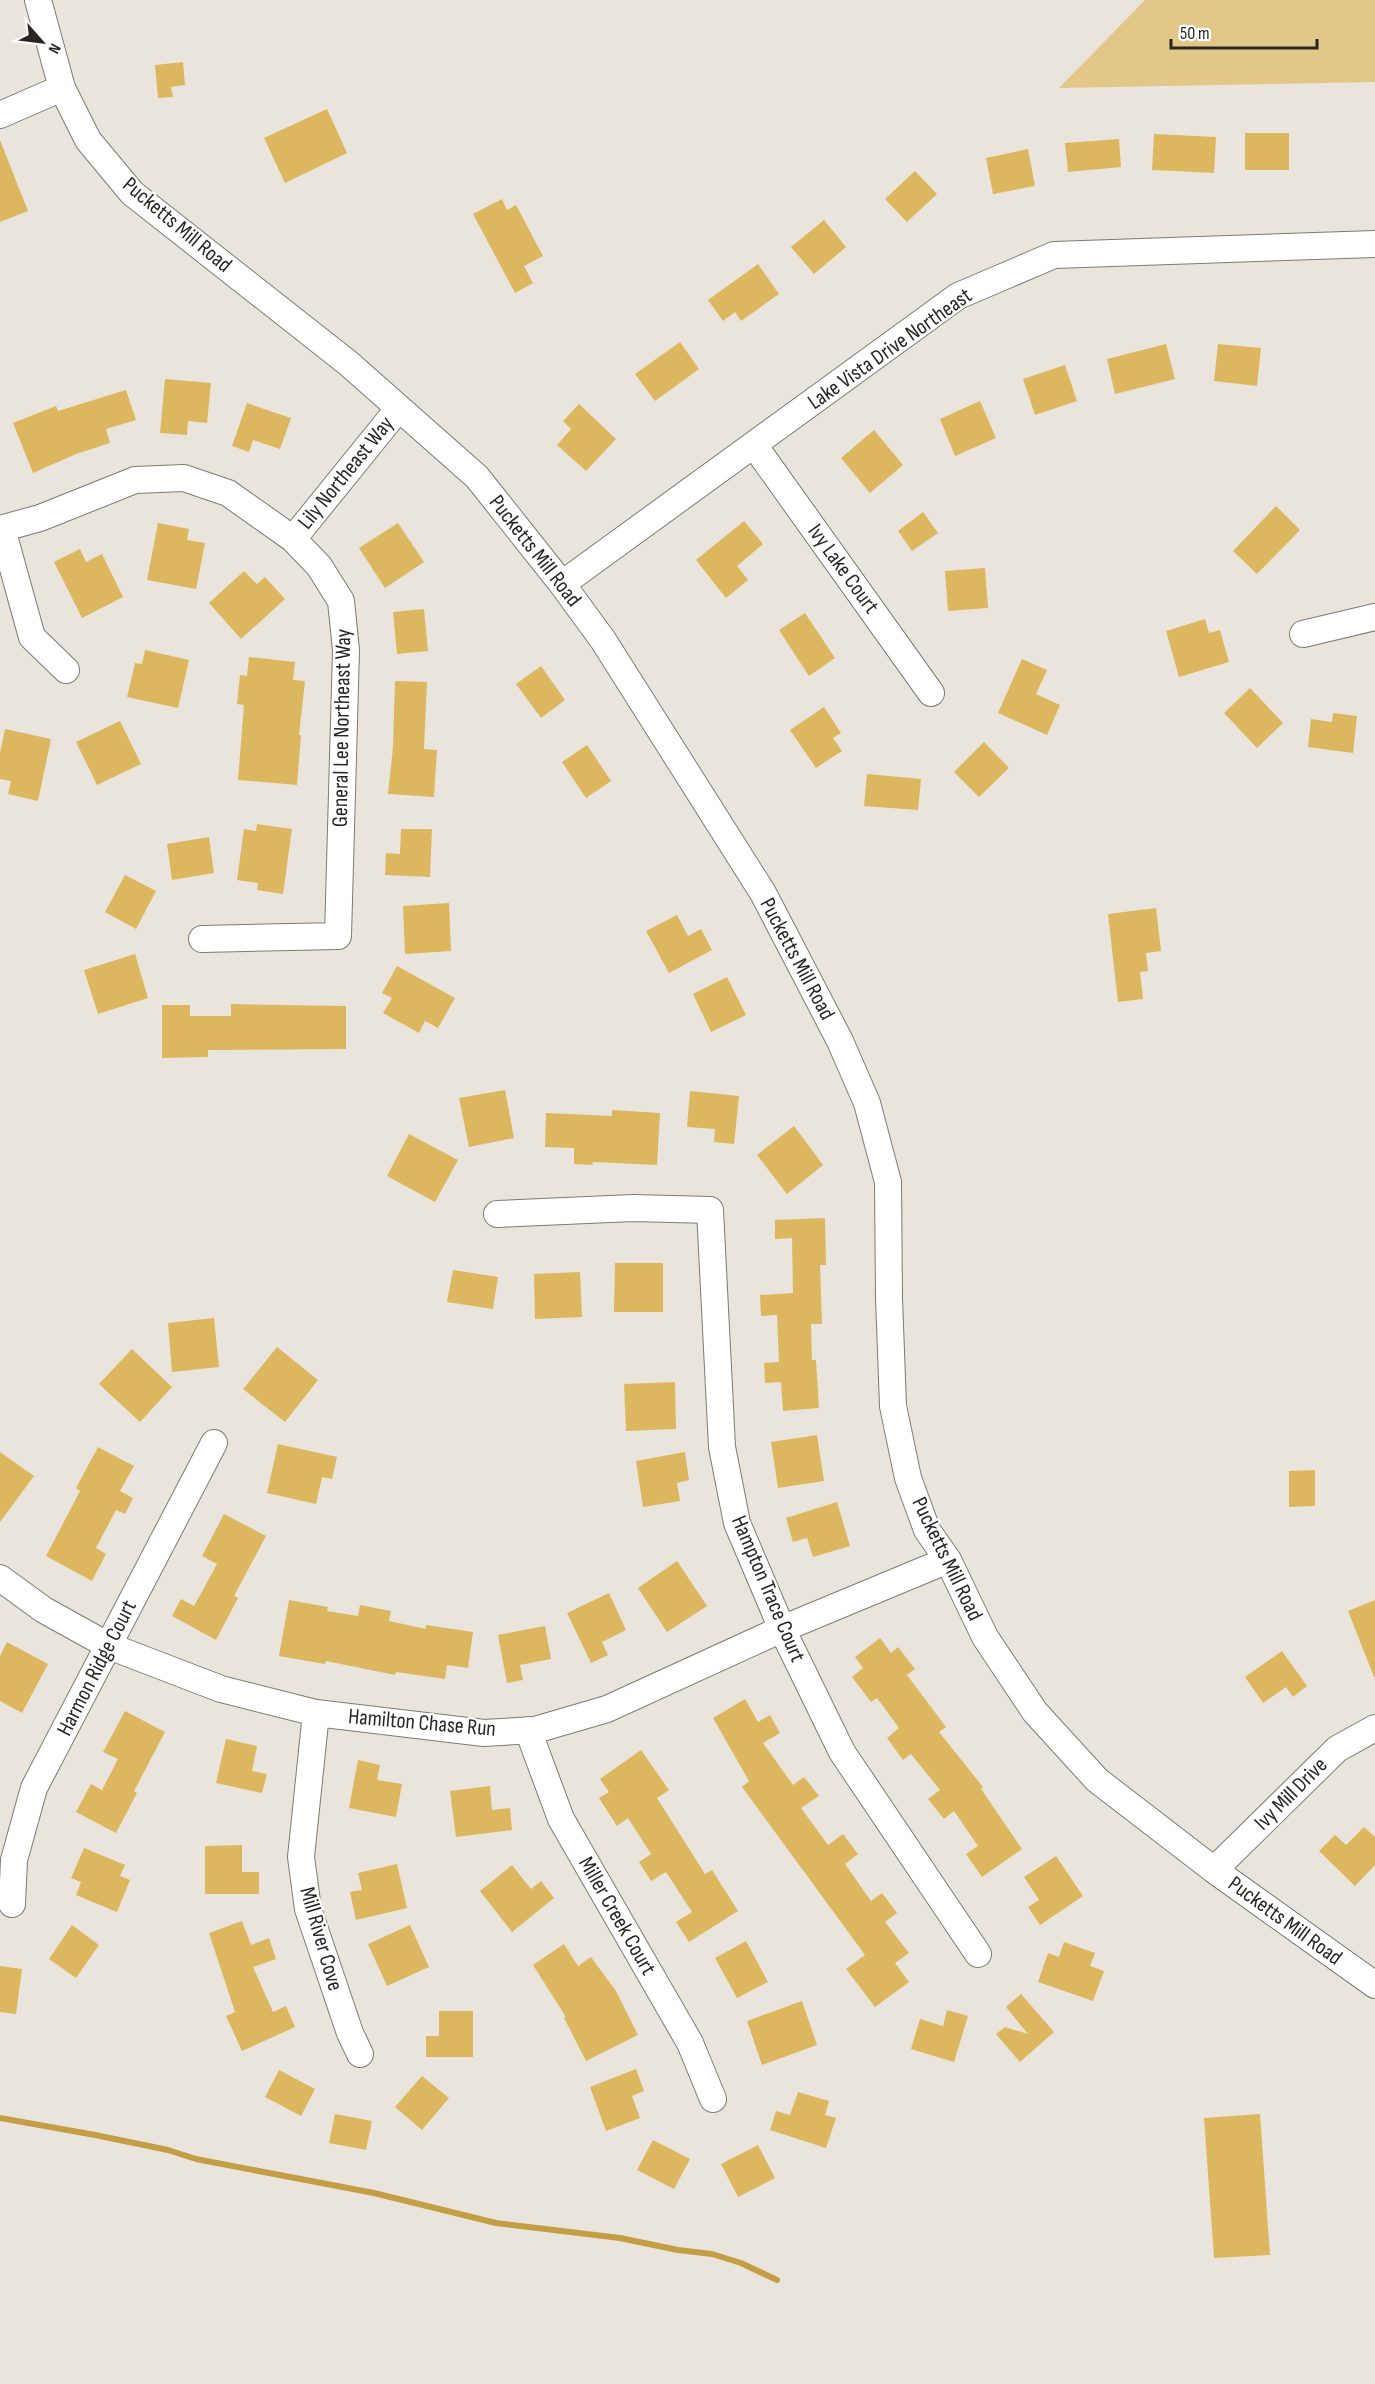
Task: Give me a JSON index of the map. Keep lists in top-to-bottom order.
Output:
{
  "streets": {
    "street": [
      "Pucketts Mill Road",
      "Lake Vista Drive Northeast",
      "Lily Northeast Way",
      "Ivy Lake Court",
      "General Lee Northeast Way",
      "Hampton Trace Court",
      "Harmon Ridge Court",
      "Hamilton Chase Run",
      "Ivy Mill Drive",
      "Miller Creek Court",
      "Mill River Cove"
    ]
  },
  "crossings": [
    ["Pucketts Mill Road", "Lake Vista Drive Northeast"],
    ["Pucketts Mill Road", "Lily Northeast Way"],
    ["Pucketts Mill Road", "Hamilton Chase Run"],
    ["Pucketts Mill Road", "Ivy Mill Drive"],
    ["Lake Vista Drive Northeast", "Ivy Lake Court"],
    ["Lily Northeast Way", "General Lee Northeast Way"],
    ["Hampton Trace Court", "Hamilton Chase Run"],
    ["Harmon Ridge Court", "Hamilton Chase Run"],
    ["Hamilton Chase Run", "Miller Creek Court"],
    ["Hamilton Chase Run", "Mill River Cove"]
  ],
  "scale_bar": "50 m",
  "north": "bottom right"
}
